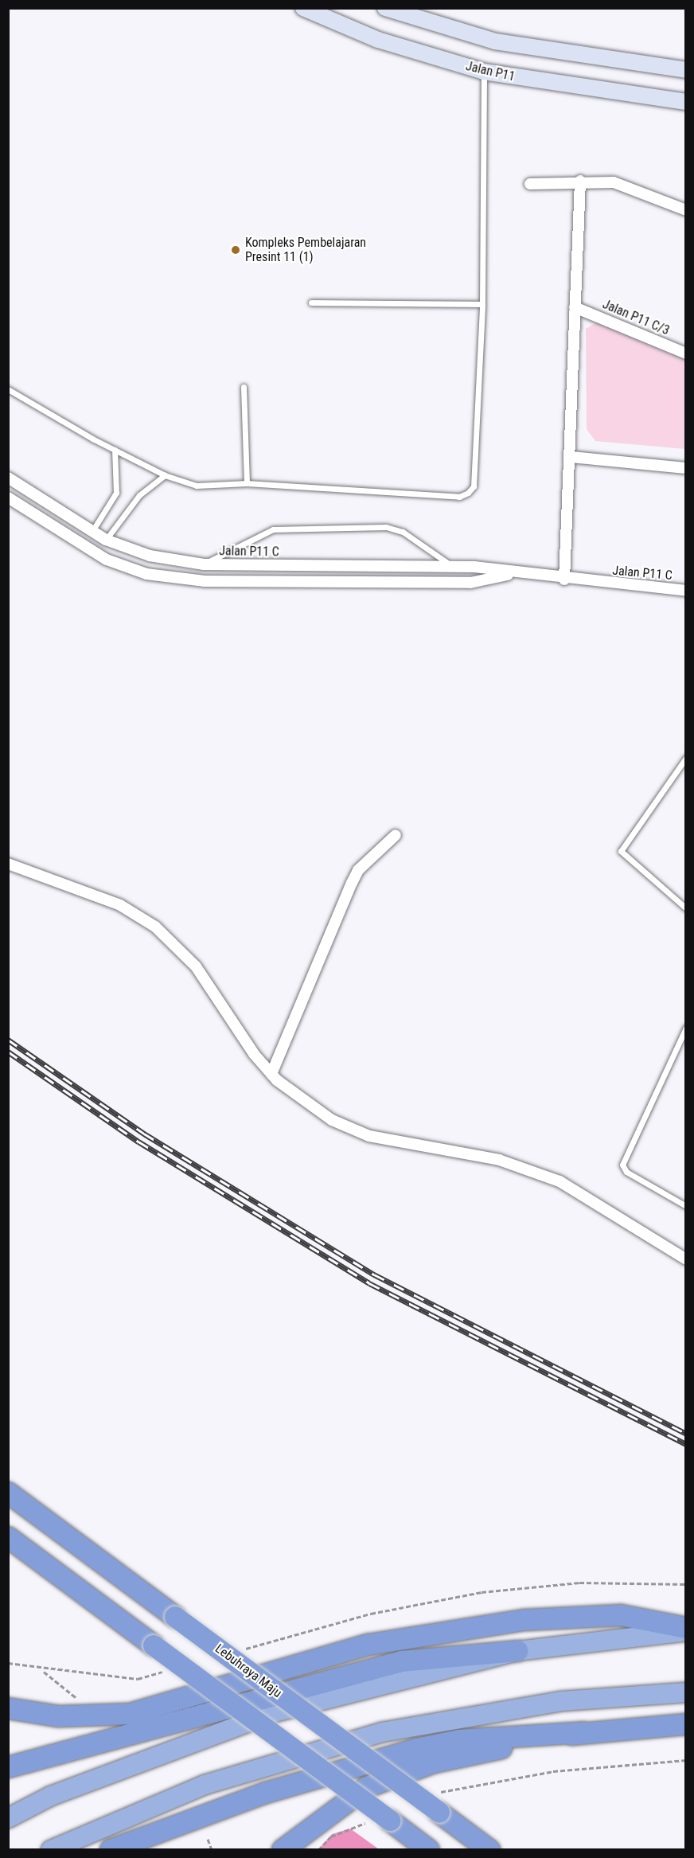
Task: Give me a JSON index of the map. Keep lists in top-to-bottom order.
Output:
{
  "streets": {
    "highway": ["Lebuhraya Maju"],
    "main road": ["Jalan P11"],
    "street": ["Jalan P11 C/3", "Jalan P11 C"]
  },
  "places": ["Kompleks Pembelajaran Presint 11 (1)"]
}
